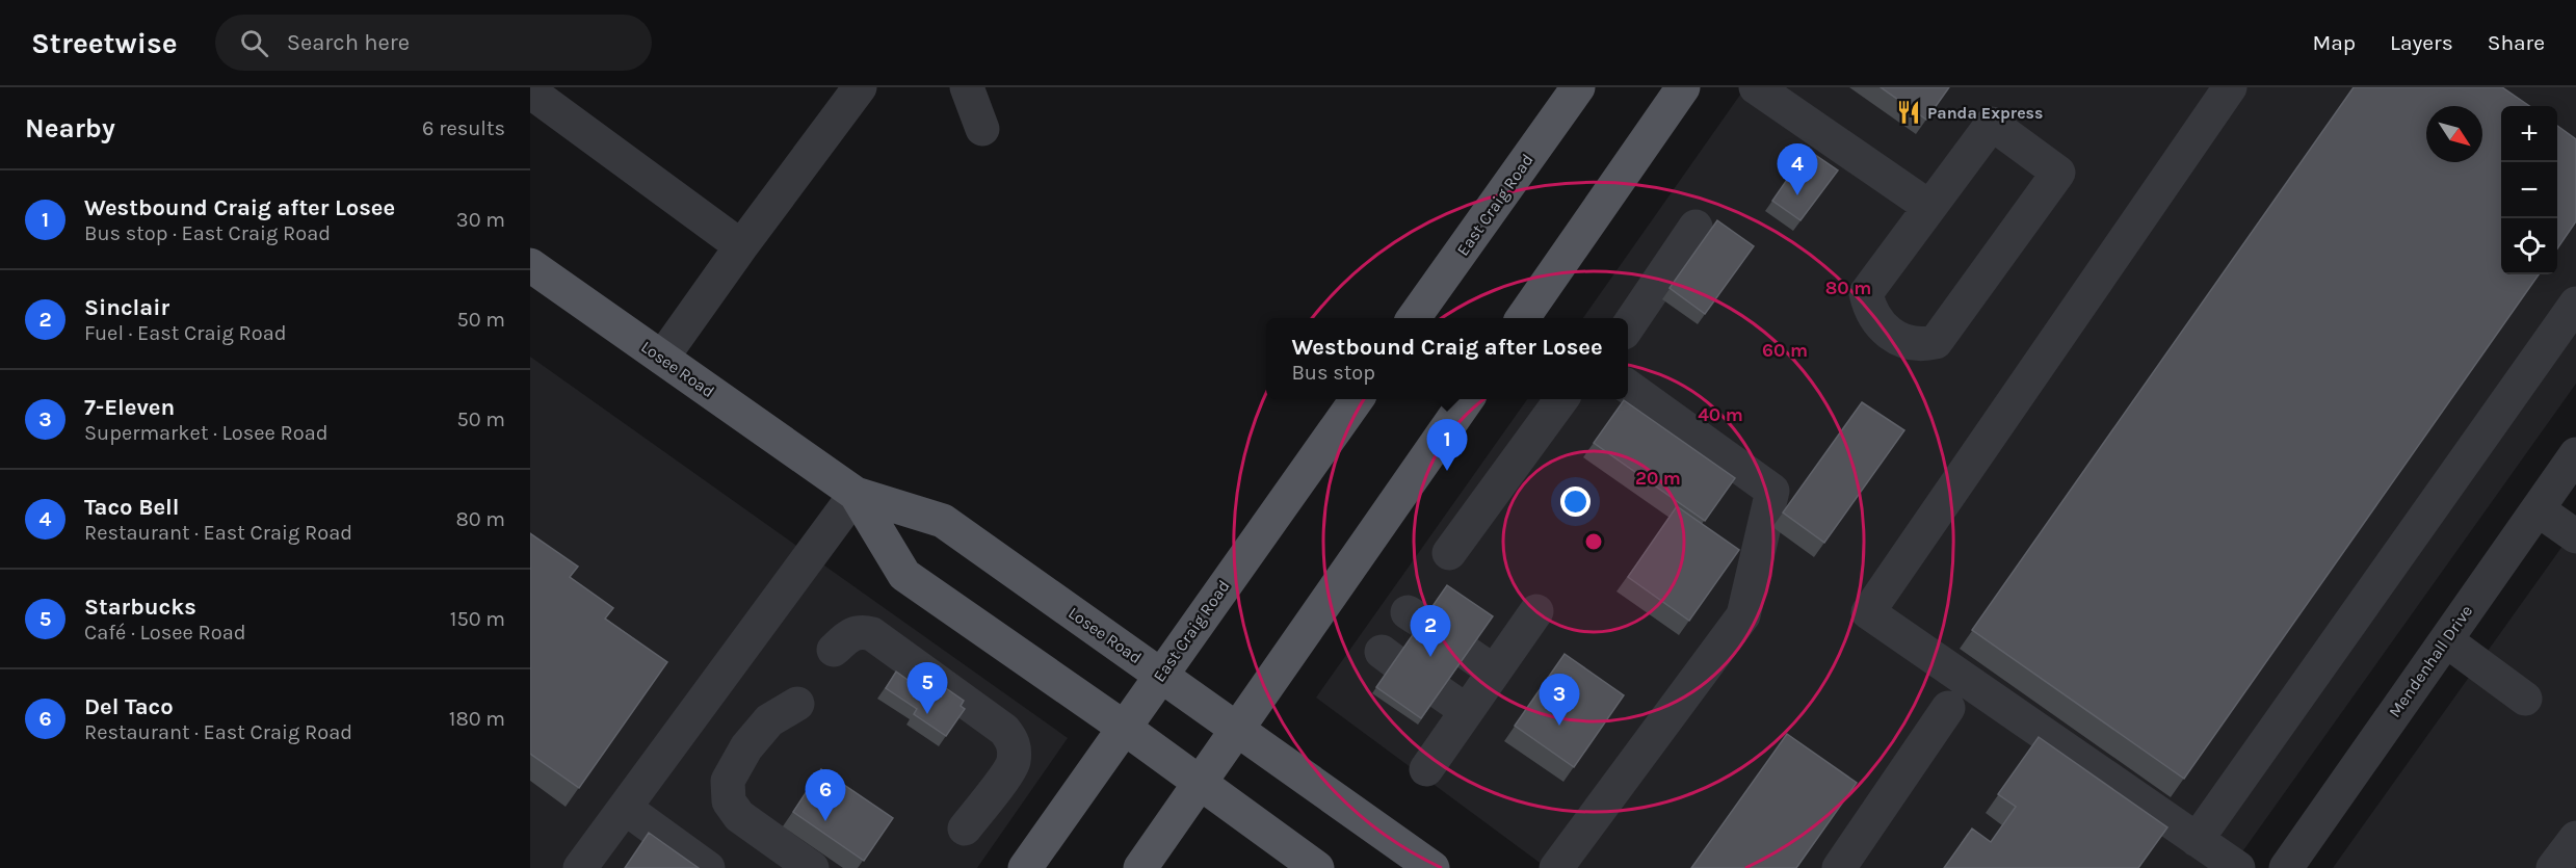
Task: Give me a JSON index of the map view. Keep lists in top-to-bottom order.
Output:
{
  "streets": {
    "main road": ["East Craig Road", "Losee Road"],
    "street": ["Mendenhall Drive"]
  },
  "crossings": [
    ["East Craig Road", "Losee Road"]
  ],
  "places": {
    "restaurant": ["Panda Express"]
  },
  "north": "bottom right",
  "page": {
    "header": "Streetwise",
    "search": "Search here",
    "nav": ["Map", "Layers", "Share"],
    "heading": ["Nearby", "6 results"],
    "map_buttons": ["+", "−"],
    "pins": [
      "4",
      "1",
      "2",
      "5",
      "3",
      "6"
    ],
    "list": [
      {
        "mark": "1",
        "name": "Westbound Craig after Losee",
        "note": "Bus stop · East Craig Road",
        "value": "30 m"
      },
      {
        "mark": "2",
        "name": "Sinclair",
        "note": "Fuel · East Craig Road",
        "value": "50 m"
      },
      {
        "mark": "3",
        "name": "7-Eleven",
        "note": "Supermarket · Losee Road",
        "value": "50 m"
      },
      {
        "mark": "4",
        "name": "Taco Bell",
        "note": "Restaurant · East Craig Road",
        "value": "80 m"
      },
      {
        "mark": "5",
        "name": "Starbucks",
        "note": "Café · Losee Road",
        "value": "150 m"
      },
      {
        "mark": "6",
        "name": "Del Taco",
        "note": "Restaurant · East Craig Road",
        "value": "180 m"
      }
    ],
    "popup": ["Westbound Craig after Losee", "Bus stop"]
  },
  "rings": [
    "80 m",
    "60 m",
    "40 m",
    "20 m"
  ]
}
